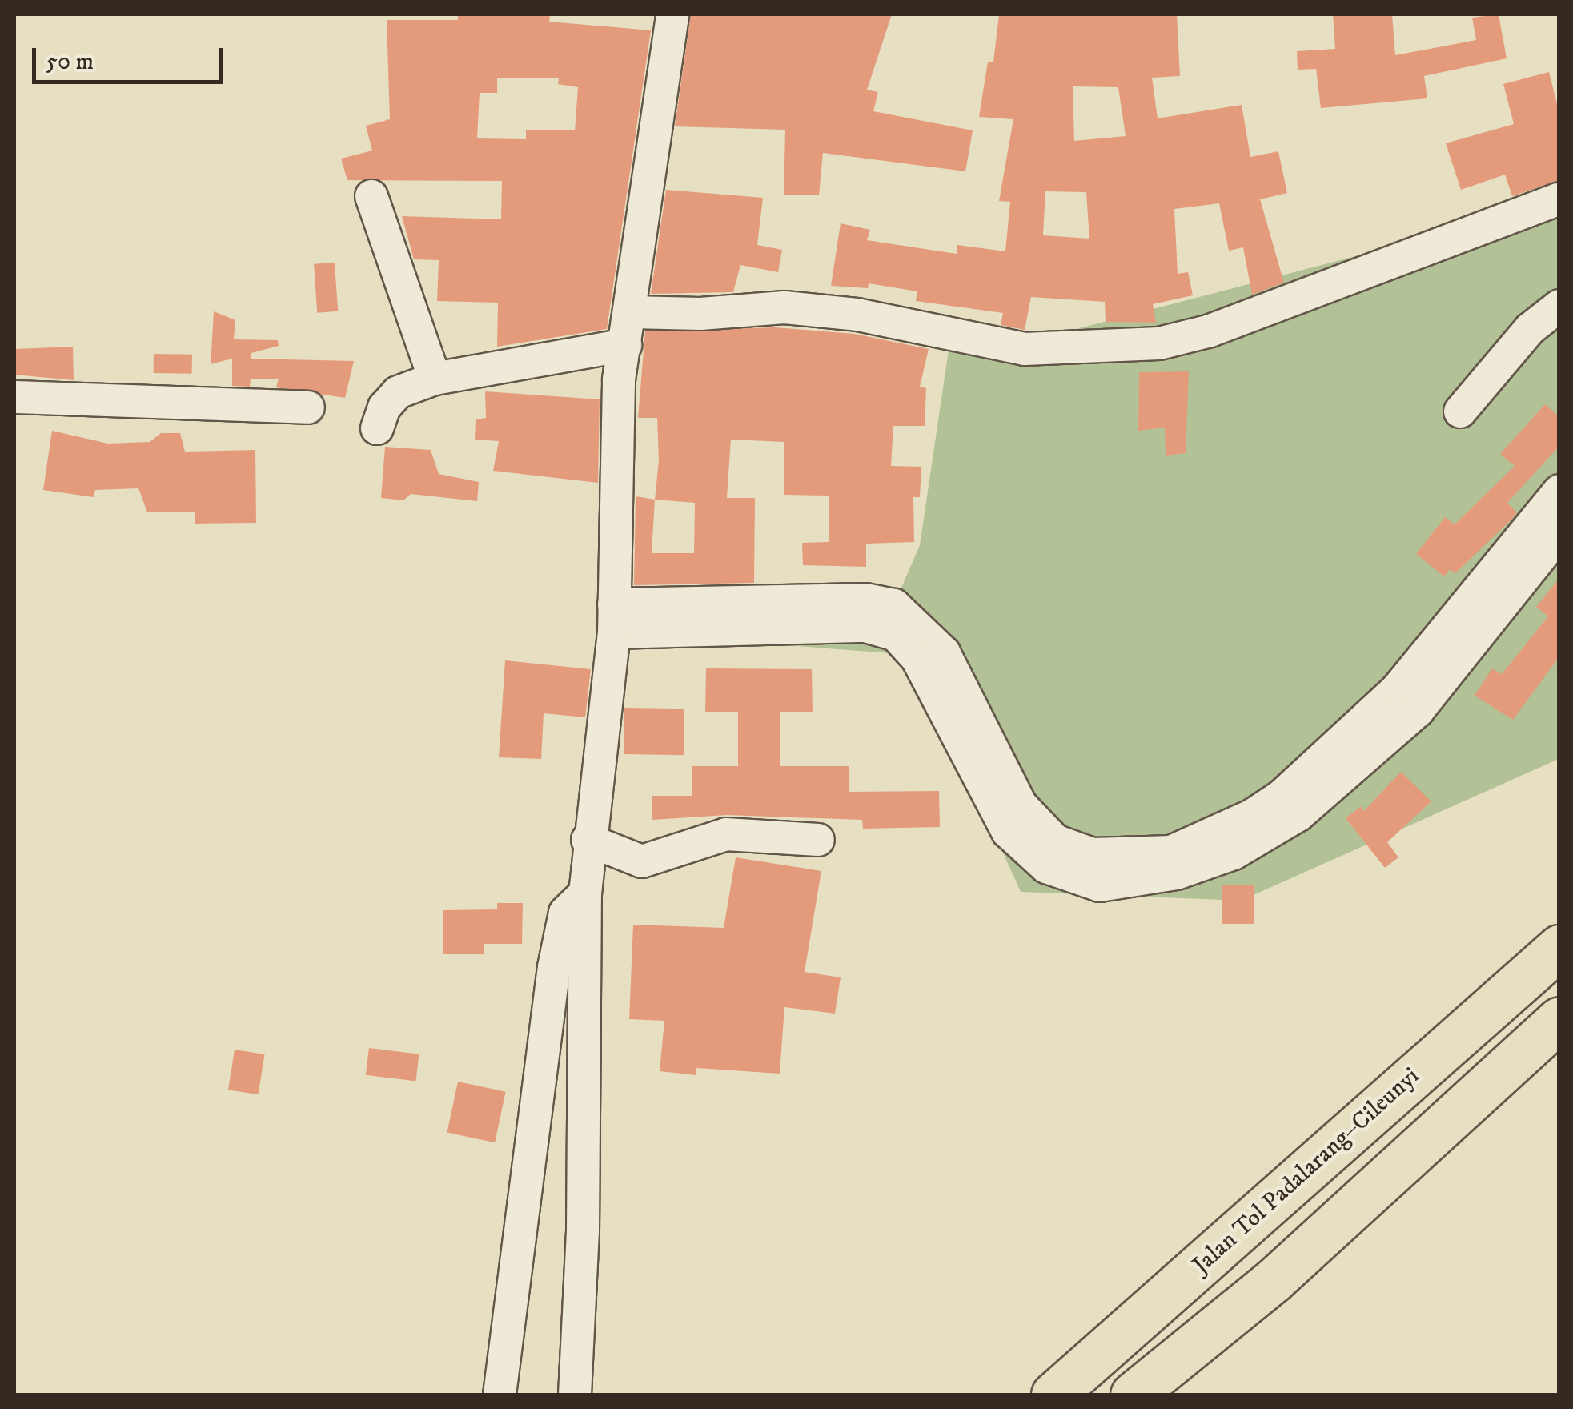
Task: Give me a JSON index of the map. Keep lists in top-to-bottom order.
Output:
{
  "streets": {
    "highway": ["Jalan Tol Padalarang–Cileunyi"]
  },
  "scale_bar": "50 m"
}
